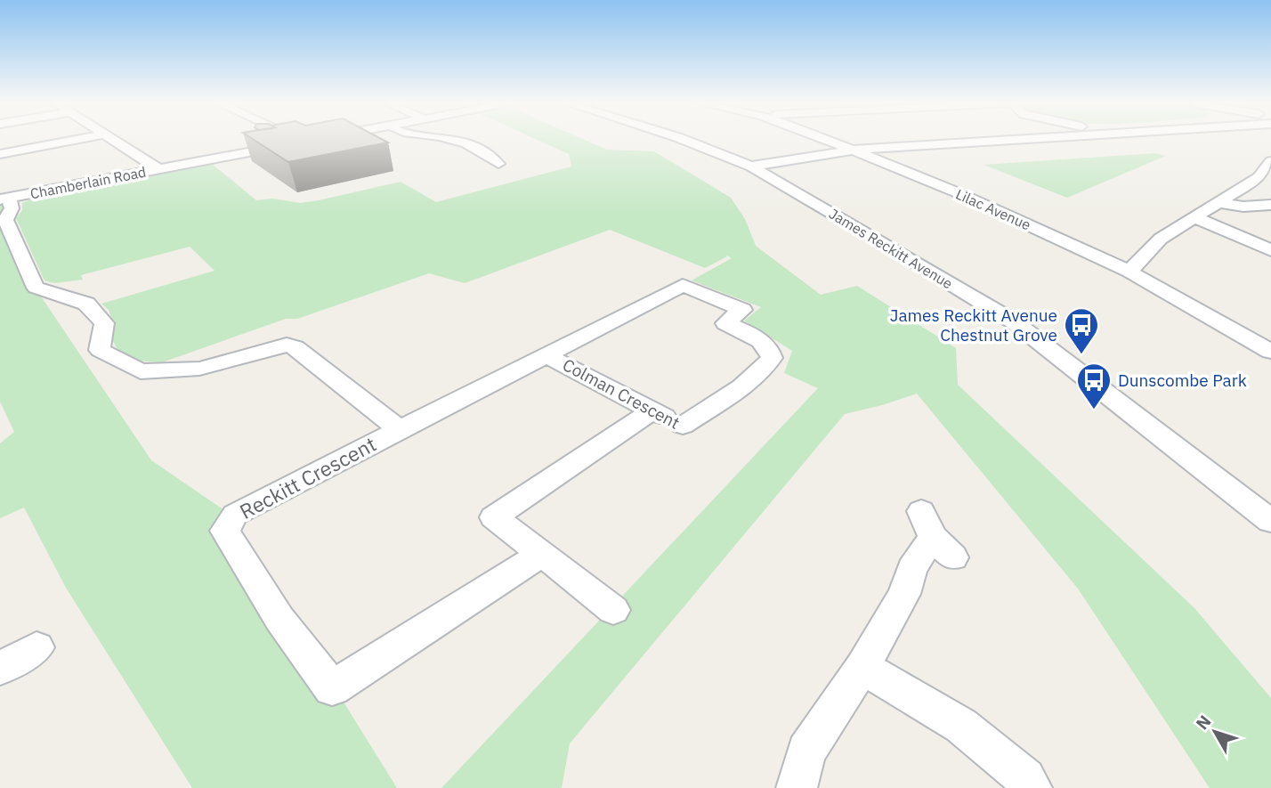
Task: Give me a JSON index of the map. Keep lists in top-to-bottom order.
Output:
{
  "streets": {
    "street": [
      "Chamberlain Road",
      "Lilac Avenue",
      "James Reckitt Avenue",
      "Colman Crescent",
      "Reckitt Crescent"
    ]
  },
  "crossings": [
    ["Colman Crescent", "Reckitt Crescent"]
  ],
  "places": {
    "bus stop": ["James Reckitt Avenue Chestnut Grove", "Dunscombe Park"]
  },
  "north": "top left"
}
